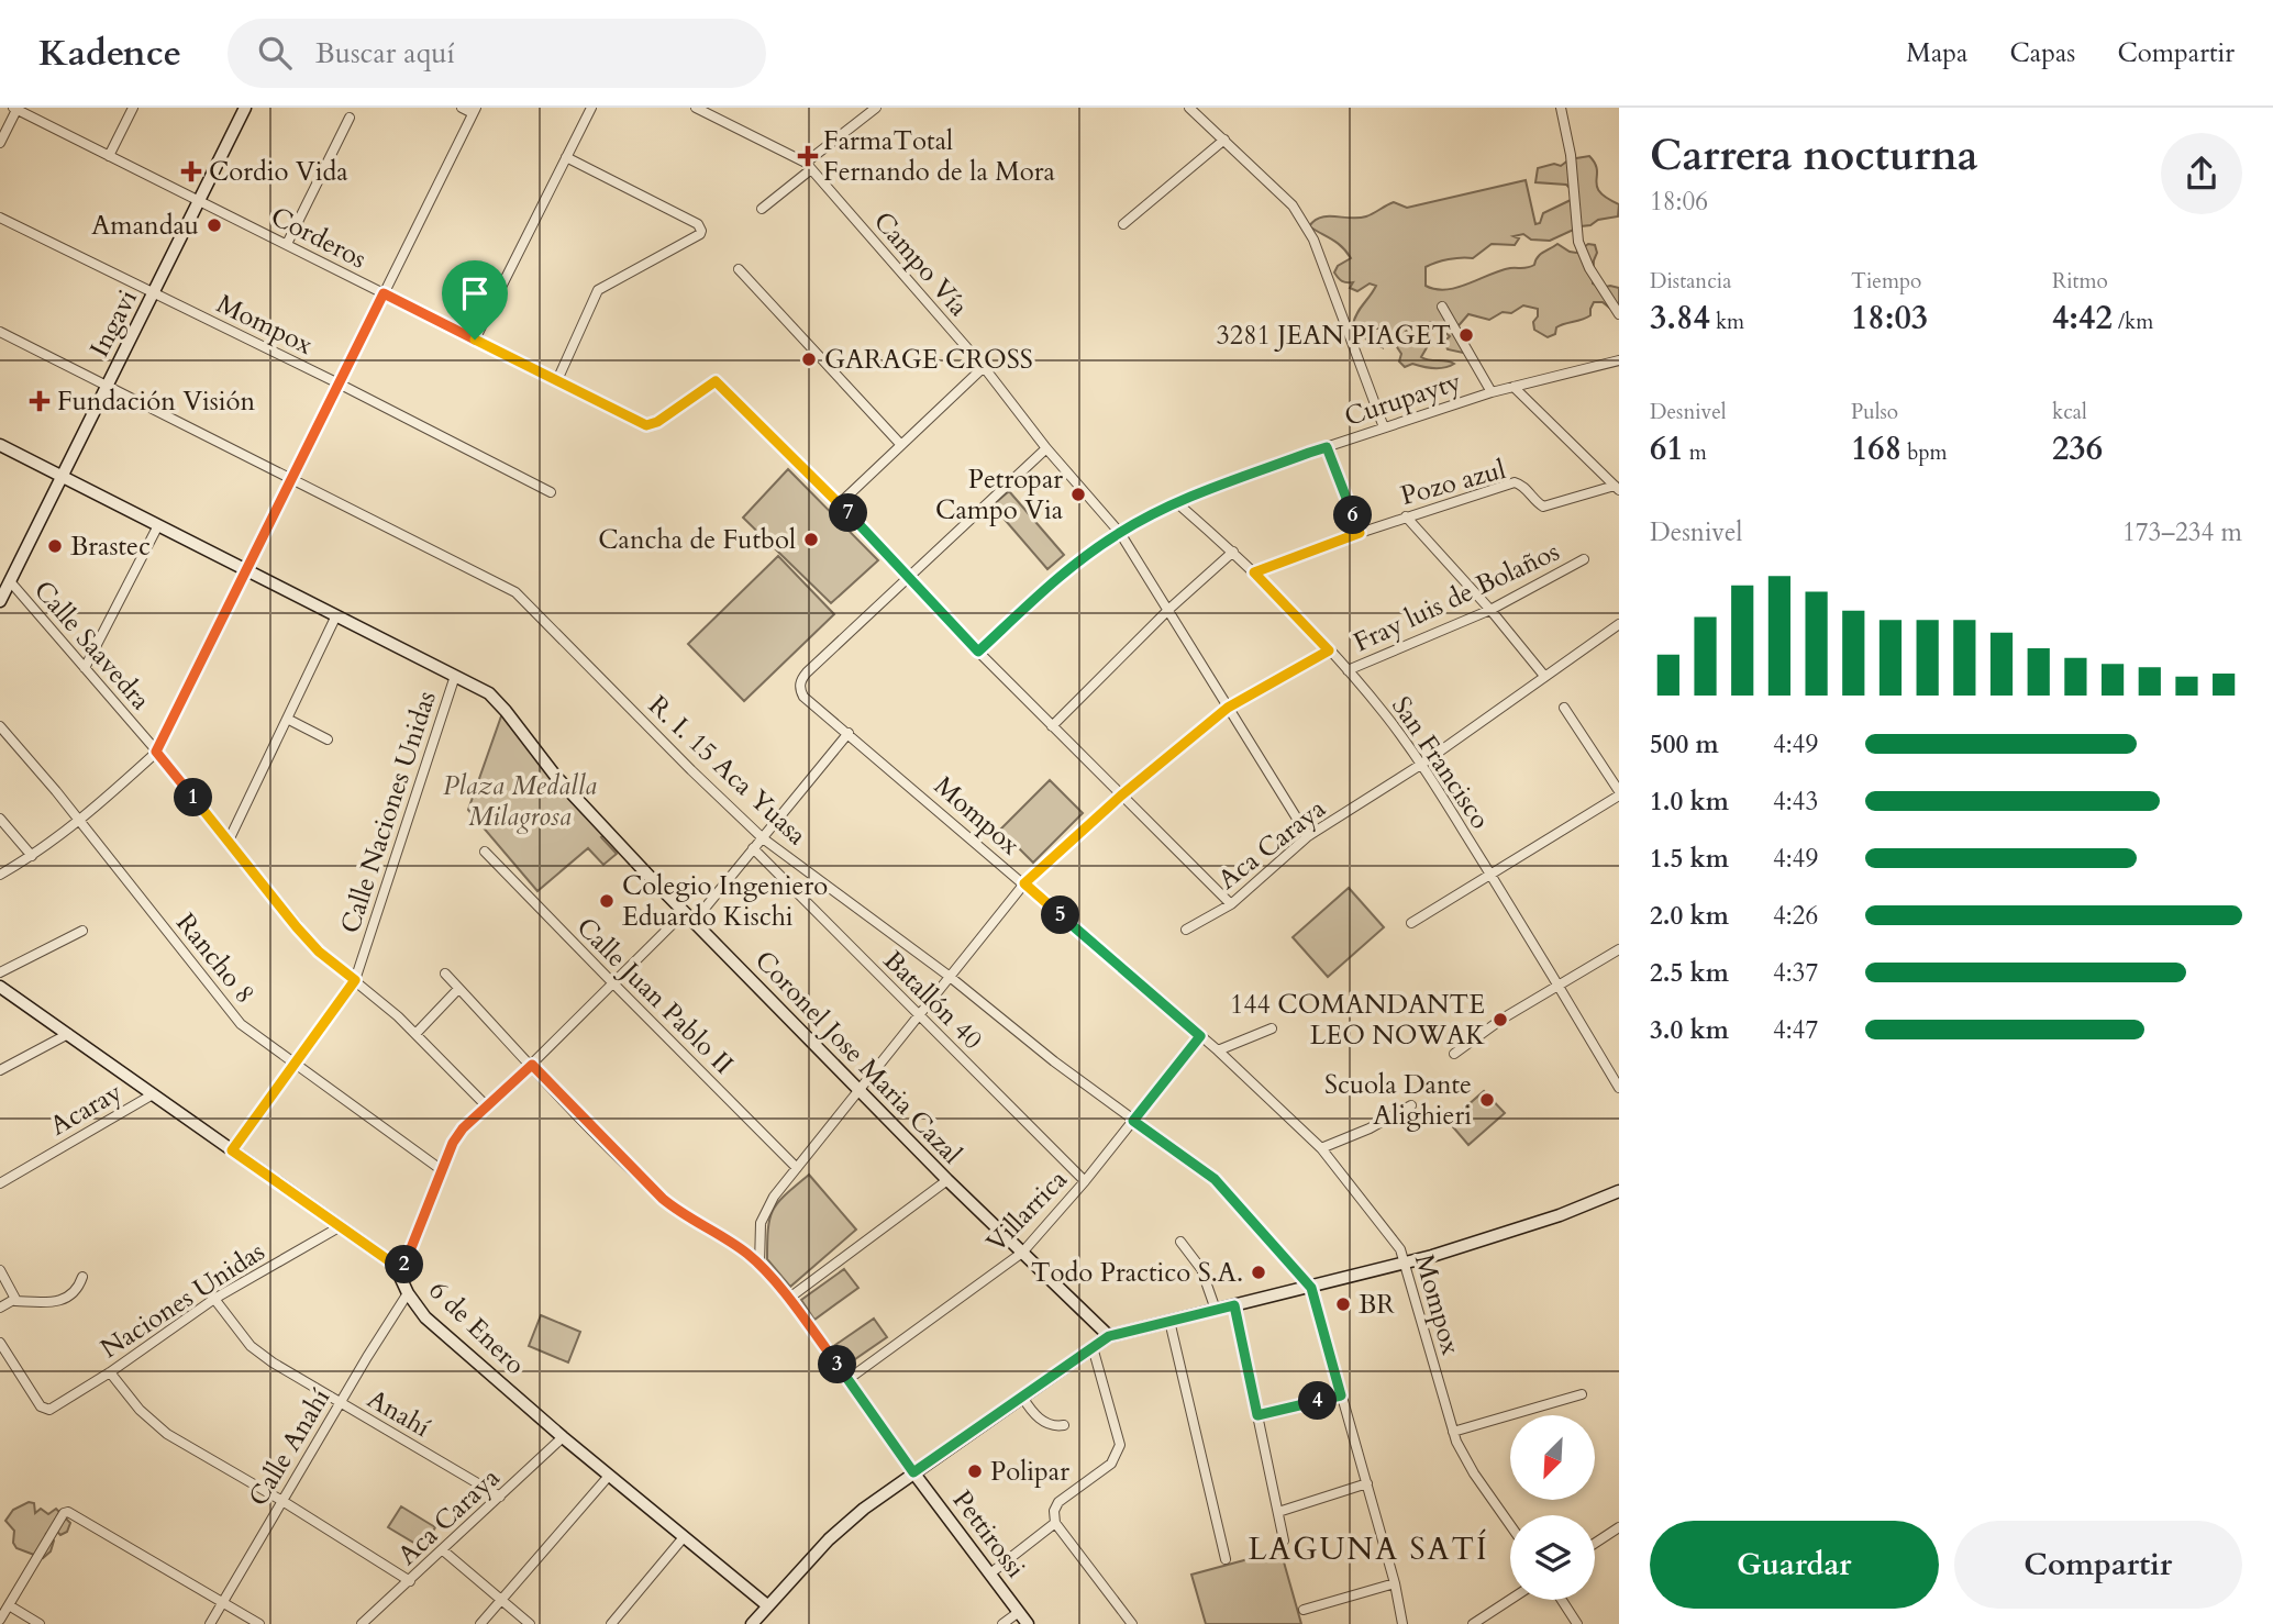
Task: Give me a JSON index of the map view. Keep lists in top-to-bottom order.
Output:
{
  "streets": {
    "main road": [
      "Ingavi",
      "Coronel Jose Maria Cazal",
      "6 de Enero",
      "Pettirossi"
    ],
    "street": [
      "Corderos",
      "Campo Vía",
      "Mompox",
      "Curupayty",
      "Pozo azul",
      "Fray luis de Bolaños",
      "Calle Saavedra",
      "San Francisco",
      "R. I. 15 Aca Yuasa",
      "Calle Naciones Unidas",
      "Aca Caraya",
      "Rancho 8",
      "Calle Juan Pablo II",
      "Batallón 40",
      "Acaray",
      "Villarrica",
      "Naciones Unidas",
      "Anahí",
      "Calle Anahí"
    ]
  },
  "crossings": [
    ["Corderos", "Ingavi"],
    ["Campo Vía", "Curupayty"],
    ["Campo Vía", "Fray luis de Bolaños"],
    ["Campo Vía", "Aca Caraya"],
    ["Ingavi", "Mompox"],
    ["Ingavi", "Calle Saavedra"],
    ["Ingavi", "R. I. 15 Aca Yuasa"],
    ["Ingavi", "Coronel Jose Maria Cazal"],
    ["Mompox", "Fray luis de Bolaños"],
    ["Mompox", "Villarrica"],
    ["Curupayty", "San Francisco"],
    ["Pozo azul", "San Francisco"],
    ["Fray luis de Bolaños", "San Francisco"],
    ["Fray luis de Bolaños", "R. I. 15 Aca Yuasa"],
    ["Fray luis de Bolaños", "Calle Juan Pablo II"],
    ["Fray luis de Bolaños", "Batallón 40"],
    ["Fray luis de Bolaños", "Coronel Jose Maria Cazal"],
    ["Calle Saavedra", "Calle Naciones Unidas"],
    ["San Francisco", "Aca Caraya"],
    ["R. I. 15 Aca Yuasa", "Villarrica"],
    ["Calle Naciones Unidas", "Rancho 8"],
    ["Calle Naciones Unidas", "Coronel Jose Maria Cazal"],
    ["Calle Naciones Unidas", "6 de Enero"],
    ["Aca Caraya", "6 de Enero"],
    ["Aca Caraya", "Anahí"],
    ["Batallón 40", "Villarrica"],
    ["Coronel Jose Maria Cazal", "Villarrica"],
    ["Acaray", "6 de Enero"],
    ["Naciones Unidas", "6 de Enero"],
    ["Naciones Unidas", "Anahí"],
    ["6 de Enero", "Calle Anahí"],
    ["Anahí", "Calle Anahí"]
  ],
  "districts": ["LAGUNA SATÍ"],
  "parks": ["Plaza Medalla Milagrosa"],
  "places": {
    "health": ["FarmaTotal Fernando de la Mora", "Cordio Vida", "Fundación Visión"],
    "other": [
      "Amandau",
      "3281 JEAN PIAGET",
      "GARAGE CROSS",
      "Petropar Campo Via",
      "Cancha de Futbol",
      "Brastec",
      "Colegio Ingeniero Eduardo Kischi",
      "144 COMANDANTE LEO NOWAK",
      "Scuola Dante Alighieri",
      "Todo Practico S.A.",
      "BR",
      "Polipar"
    ]
  },
  "north": "bottom left",
  "page": {
    "header": "Kadence",
    "search": "Buscar aquí",
    "nav": ["Mapa", "Capas", "Compartir"],
    "heading": ["Carrera nocturna", "18:06"],
    "stats": [
      ["Distancia", "3.84 km"],
      ["Tiempo", "18:03"],
      ["Ritmo", "4:42 /km"],
      ["Desnivel", "61 m"],
      ["Pulso", "168 bpm"],
      ["kcal", "236"]
    ],
    "pins": [
      "7",
      "6",
      "1",
      "5",
      "2",
      "3",
      "4"
    ],
    "chart": ["Desnivel", "173–234 m"],
    "list": [
      {
        "name": "500 m",
        "note": "4:49"
      },
      {
        "name": "1.0 km",
        "note": "4:43"
      },
      {
        "name": "1.5 km",
        "note": "4:49"
      },
      {
        "name": "2.0 km",
        "note": "4:26"
      },
      {
        "name": "2.5 km",
        "note": "4:37"
      },
      {
        "name": "3.0 km",
        "note": "4:47"
      }
    ],
    "buttons": ["Guardar", "Compartir"]
  }
}
